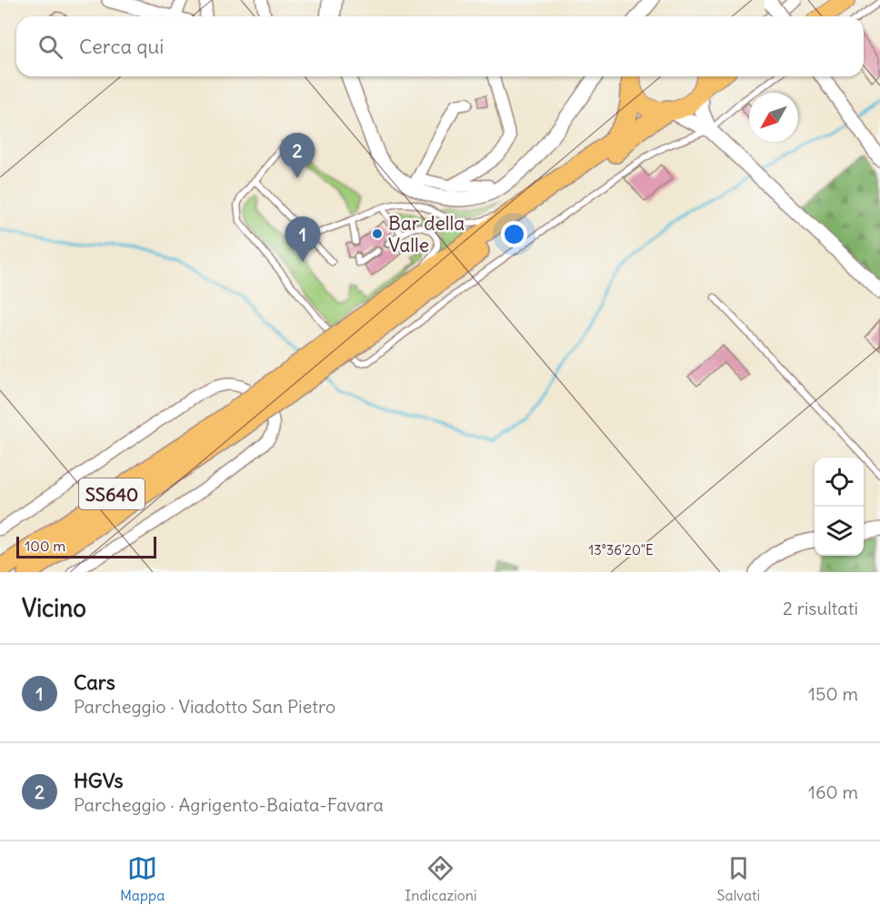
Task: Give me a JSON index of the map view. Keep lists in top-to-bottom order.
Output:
{
  "streets": {
    "highway": ["SS640"]
  },
  "places": ["Bar della Valle"],
  "scale_bar": "100 m",
  "north": "bottom left",
  "page": {
    "search": "Cerca qui",
    "pins": ["2", "1"],
    "scale": "100 m",
    "heading": ["Vicino", "2 risultati"],
    "list": [
      {
        "mark": "1",
        "name": "Cars",
        "note": "Parcheggio · Viadotto San Pietro",
        "value": "150 m"
      },
      {
        "mark": "2",
        "name": "HGVs",
        "note": "Parcheggio · Agrigento-Baiata-Favara",
        "value": "160 m"
      }
    ],
    "nav": ["Mappa", "Indicazioni", "Salvati"]
  },
  "coordinates": ["13°36'20\"E"]
}
